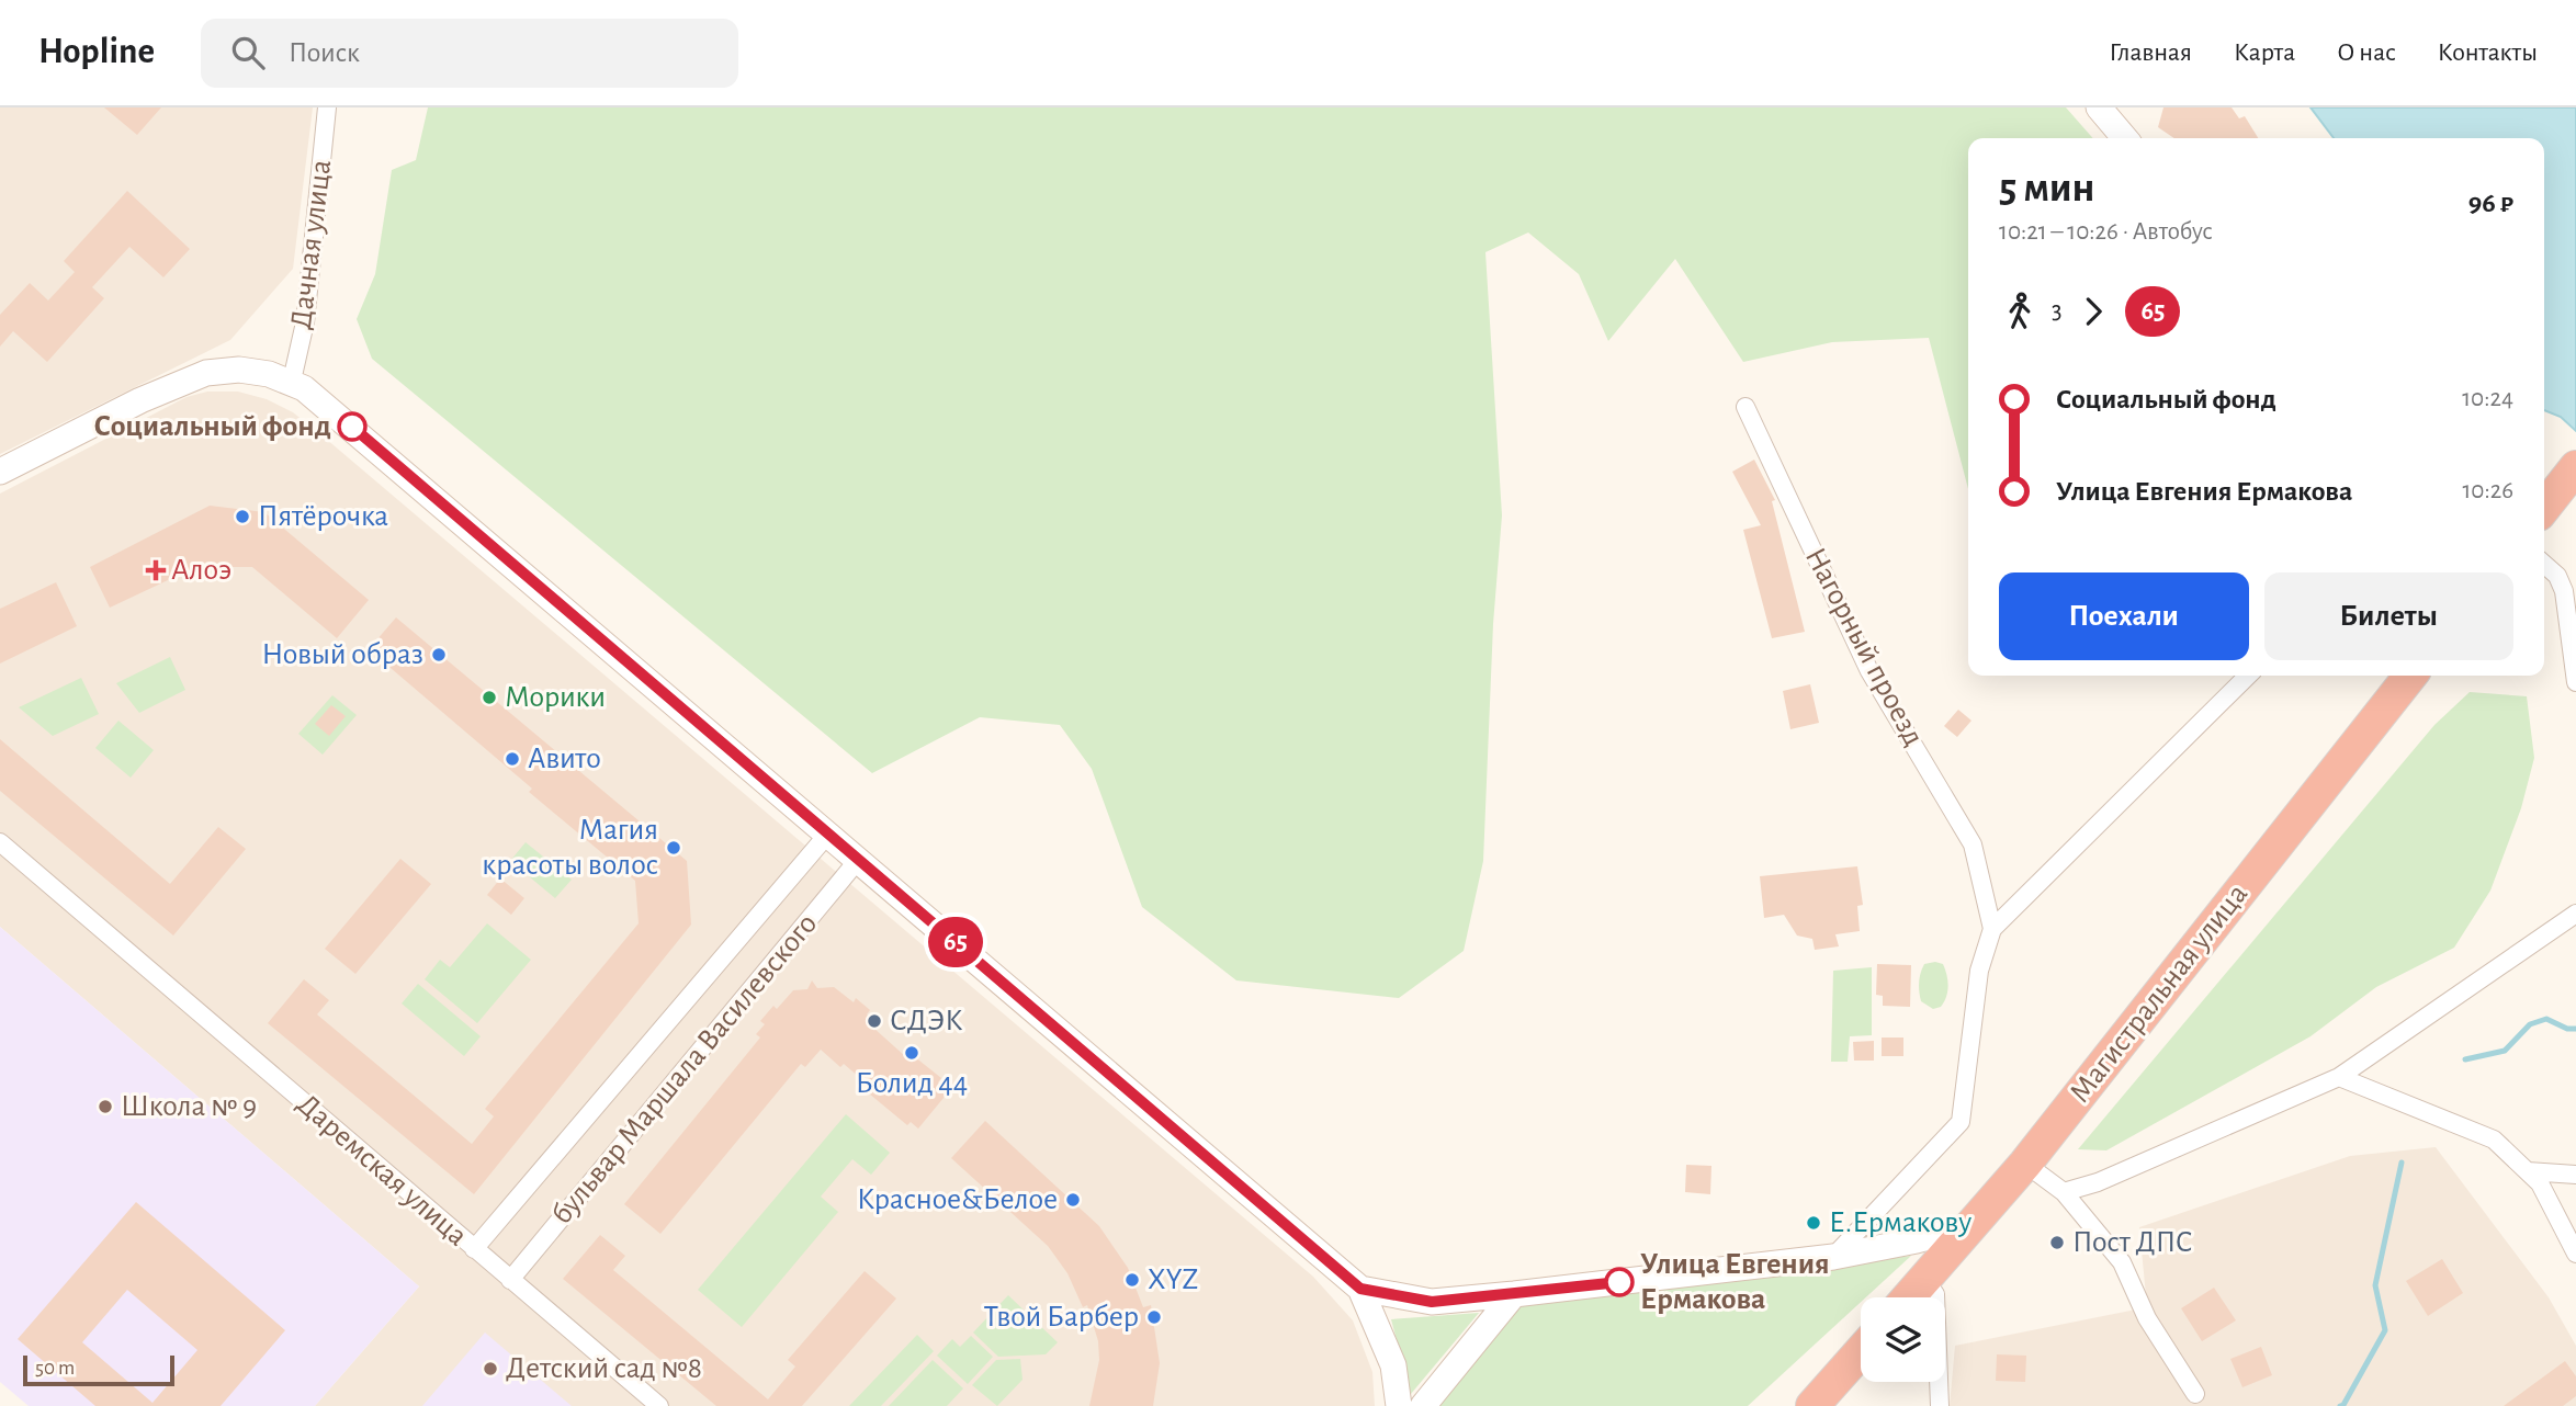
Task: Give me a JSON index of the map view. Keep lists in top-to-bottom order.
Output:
{
  "streets": {
    "highway": ["Магистральная улица"],
    "street": [
      "Дачная улица",
      "Нагорный проезд",
      "бульвар Маршала Василевского",
      "Даремская улица"
    ]
  },
  "crossings": [
    ["бульвар Маршала Василевского", "Даремская улица"]
  ],
  "places": {
    "other": [
      "Социальный фонд",
      "Пятёрочка",
      "Новый образ",
      "Морики",
      "Авито",
      "Магия красоты волос",
      "СДЭК",
      "Болид 44",
      "Школа № 9",
      "Красное&Белое",
      "Е.Ермакову",
      "Пост ДПС",
      "XYZ",
      "Улица Евгения Ермакова",
      "Твой Барбер",
      "Детский сад №8"
    ],
    "health": ["Алоэ"]
  },
  "lines": ["bus line 65"],
  "scale_bar": "50 m",
  "page": {
    "header": "Hopline",
    "search": "Поиск",
    "nav": [
      "Главная",
      "Карта",
      "О нас",
      "Контакты"
    ],
    "on_map": "65",
    "heading": ["5 мин", "10:21 – 10:26 · Автобус", "96 ₽"],
    "legs": ["3", "65"],
    "list": [
      {
        "name": "Социальный фонд",
        "value": "10:24"
      },
      {
        "name": "Улица Евгения Ермакова",
        "value": "10:26"
      }
    ],
    "buttons": ["Поехали", "Билеты"],
    "scale": "50 m"
  }
}
